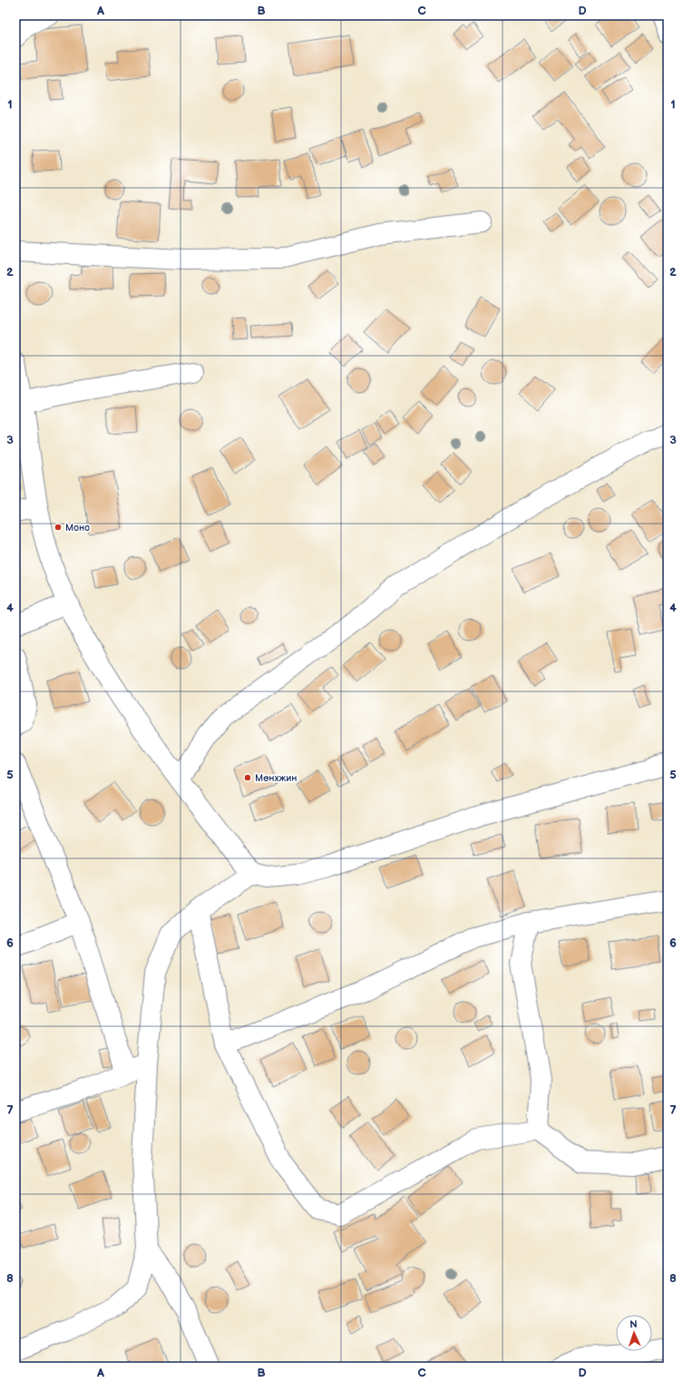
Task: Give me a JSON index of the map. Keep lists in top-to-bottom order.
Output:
{
  "places": ["Моно", "Мөнхжин"],
  "north": "top",
  "grid": {
    "columns": [
      "A",
      "B",
      "C",
      "D"
    ],
    "rows": [
      "1",
      "2",
      "3",
      "4",
      "5",
      "6",
      "7",
      "8"
    ]
  }
}
